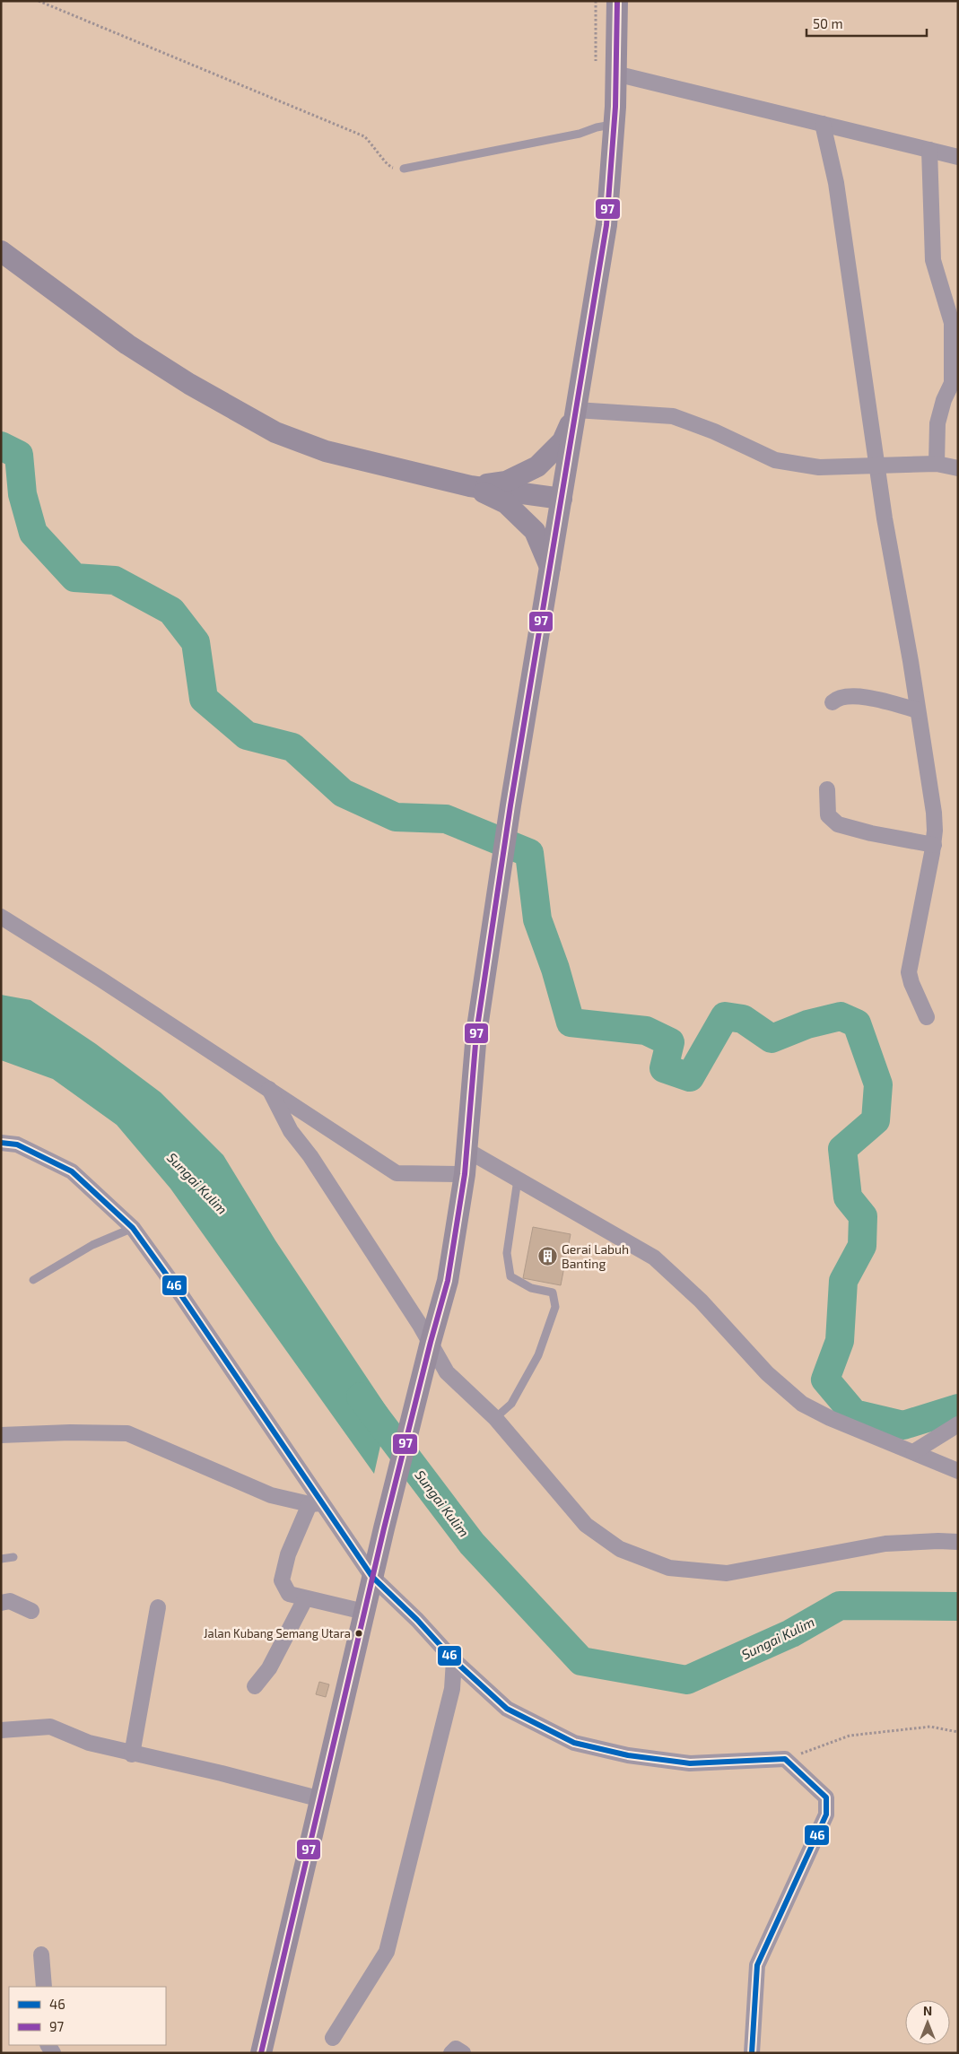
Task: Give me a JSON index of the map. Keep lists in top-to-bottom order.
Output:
{
  "water": ["Sungai Kulim"],
  "places": {
    "building": ["Gerai Labuh Banting"],
    "other": ["Jalan Kubang Semang Utara"]
  },
  "lines": ["transit line 97", "transit line 46"],
  "legend": ["46", "97"],
  "scale_bar": "50 m",
  "north": "top"
}
